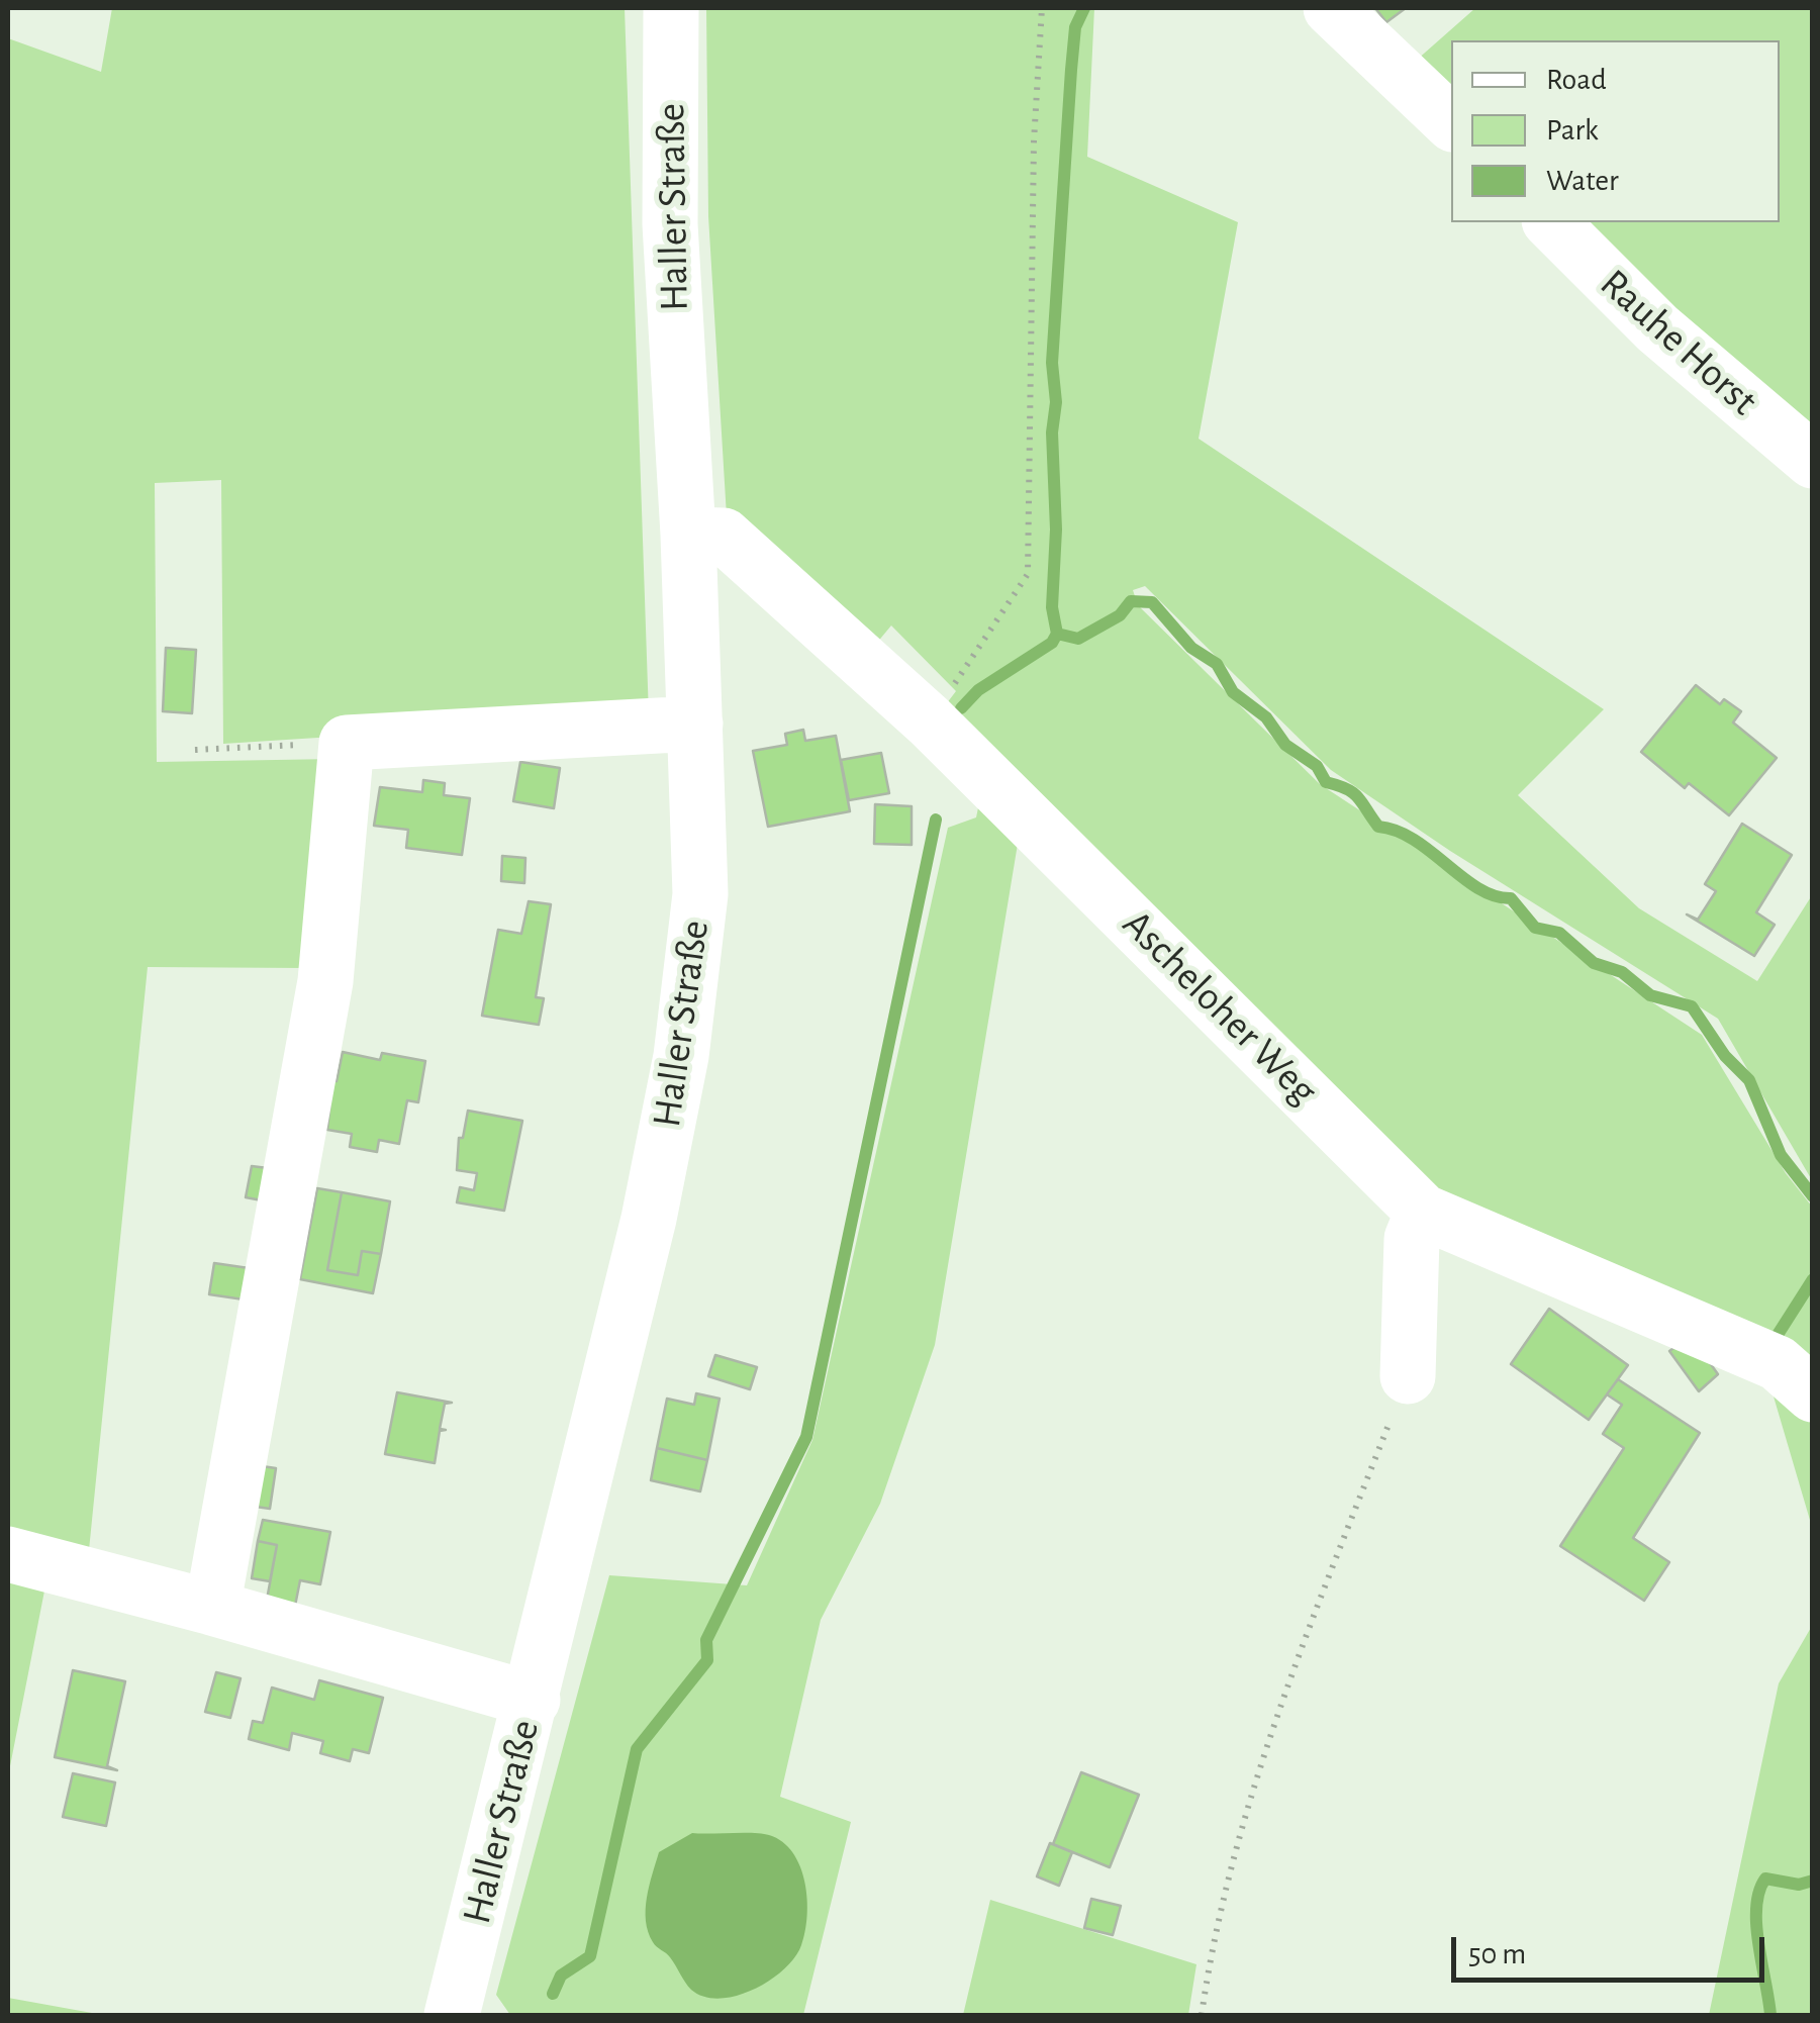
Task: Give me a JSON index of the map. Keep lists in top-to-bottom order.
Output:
{
  "streets": {
    "street": ["Haller Straße", "Rauhe Horst", "Ascheloher Weg"]
  },
  "crossings": [
    ["Haller Straße", "Ascheloher Weg"]
  ],
  "legend": ["Road", "Park", "Water"],
  "scale_bar": "50 m"
}
